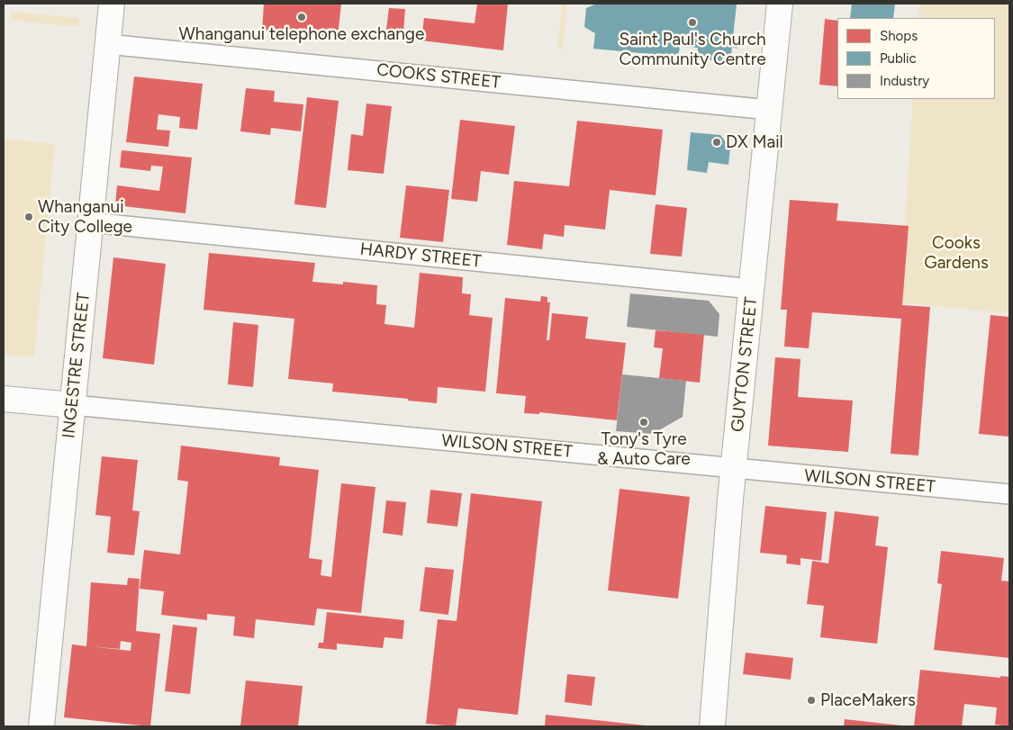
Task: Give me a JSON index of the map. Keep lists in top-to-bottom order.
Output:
{
  "streets": {
    "main road": ["GUYTON STREET", "INGESTRE STREET", "WILSON STREET"],
    "street": ["COOKS STREET", "HARDY STREET"]
  },
  "crossings": [
    ["COOKS STREET", "GUYTON STREET"],
    ["COOKS STREET", "INGESTRE STREET"],
    ["HARDY STREET", "GUYTON STREET"],
    ["HARDY STREET", "INGESTRE STREET"],
    ["GUYTON STREET", "WILSON STREET"],
    ["INGESTRE STREET", "WILSON STREET"]
  ],
  "parks": ["Cooks Gardens"],
  "places": [
    "Whanganui telephone exchange",
    "Saint Paul's Church Community Centre",
    "DX Mail",
    "Whanganui City College",
    "Tony's Tyre & Auto Care",
    "PlaceMakers"
  ],
  "legend": ["Shops", "Public", "Industry"]
}
